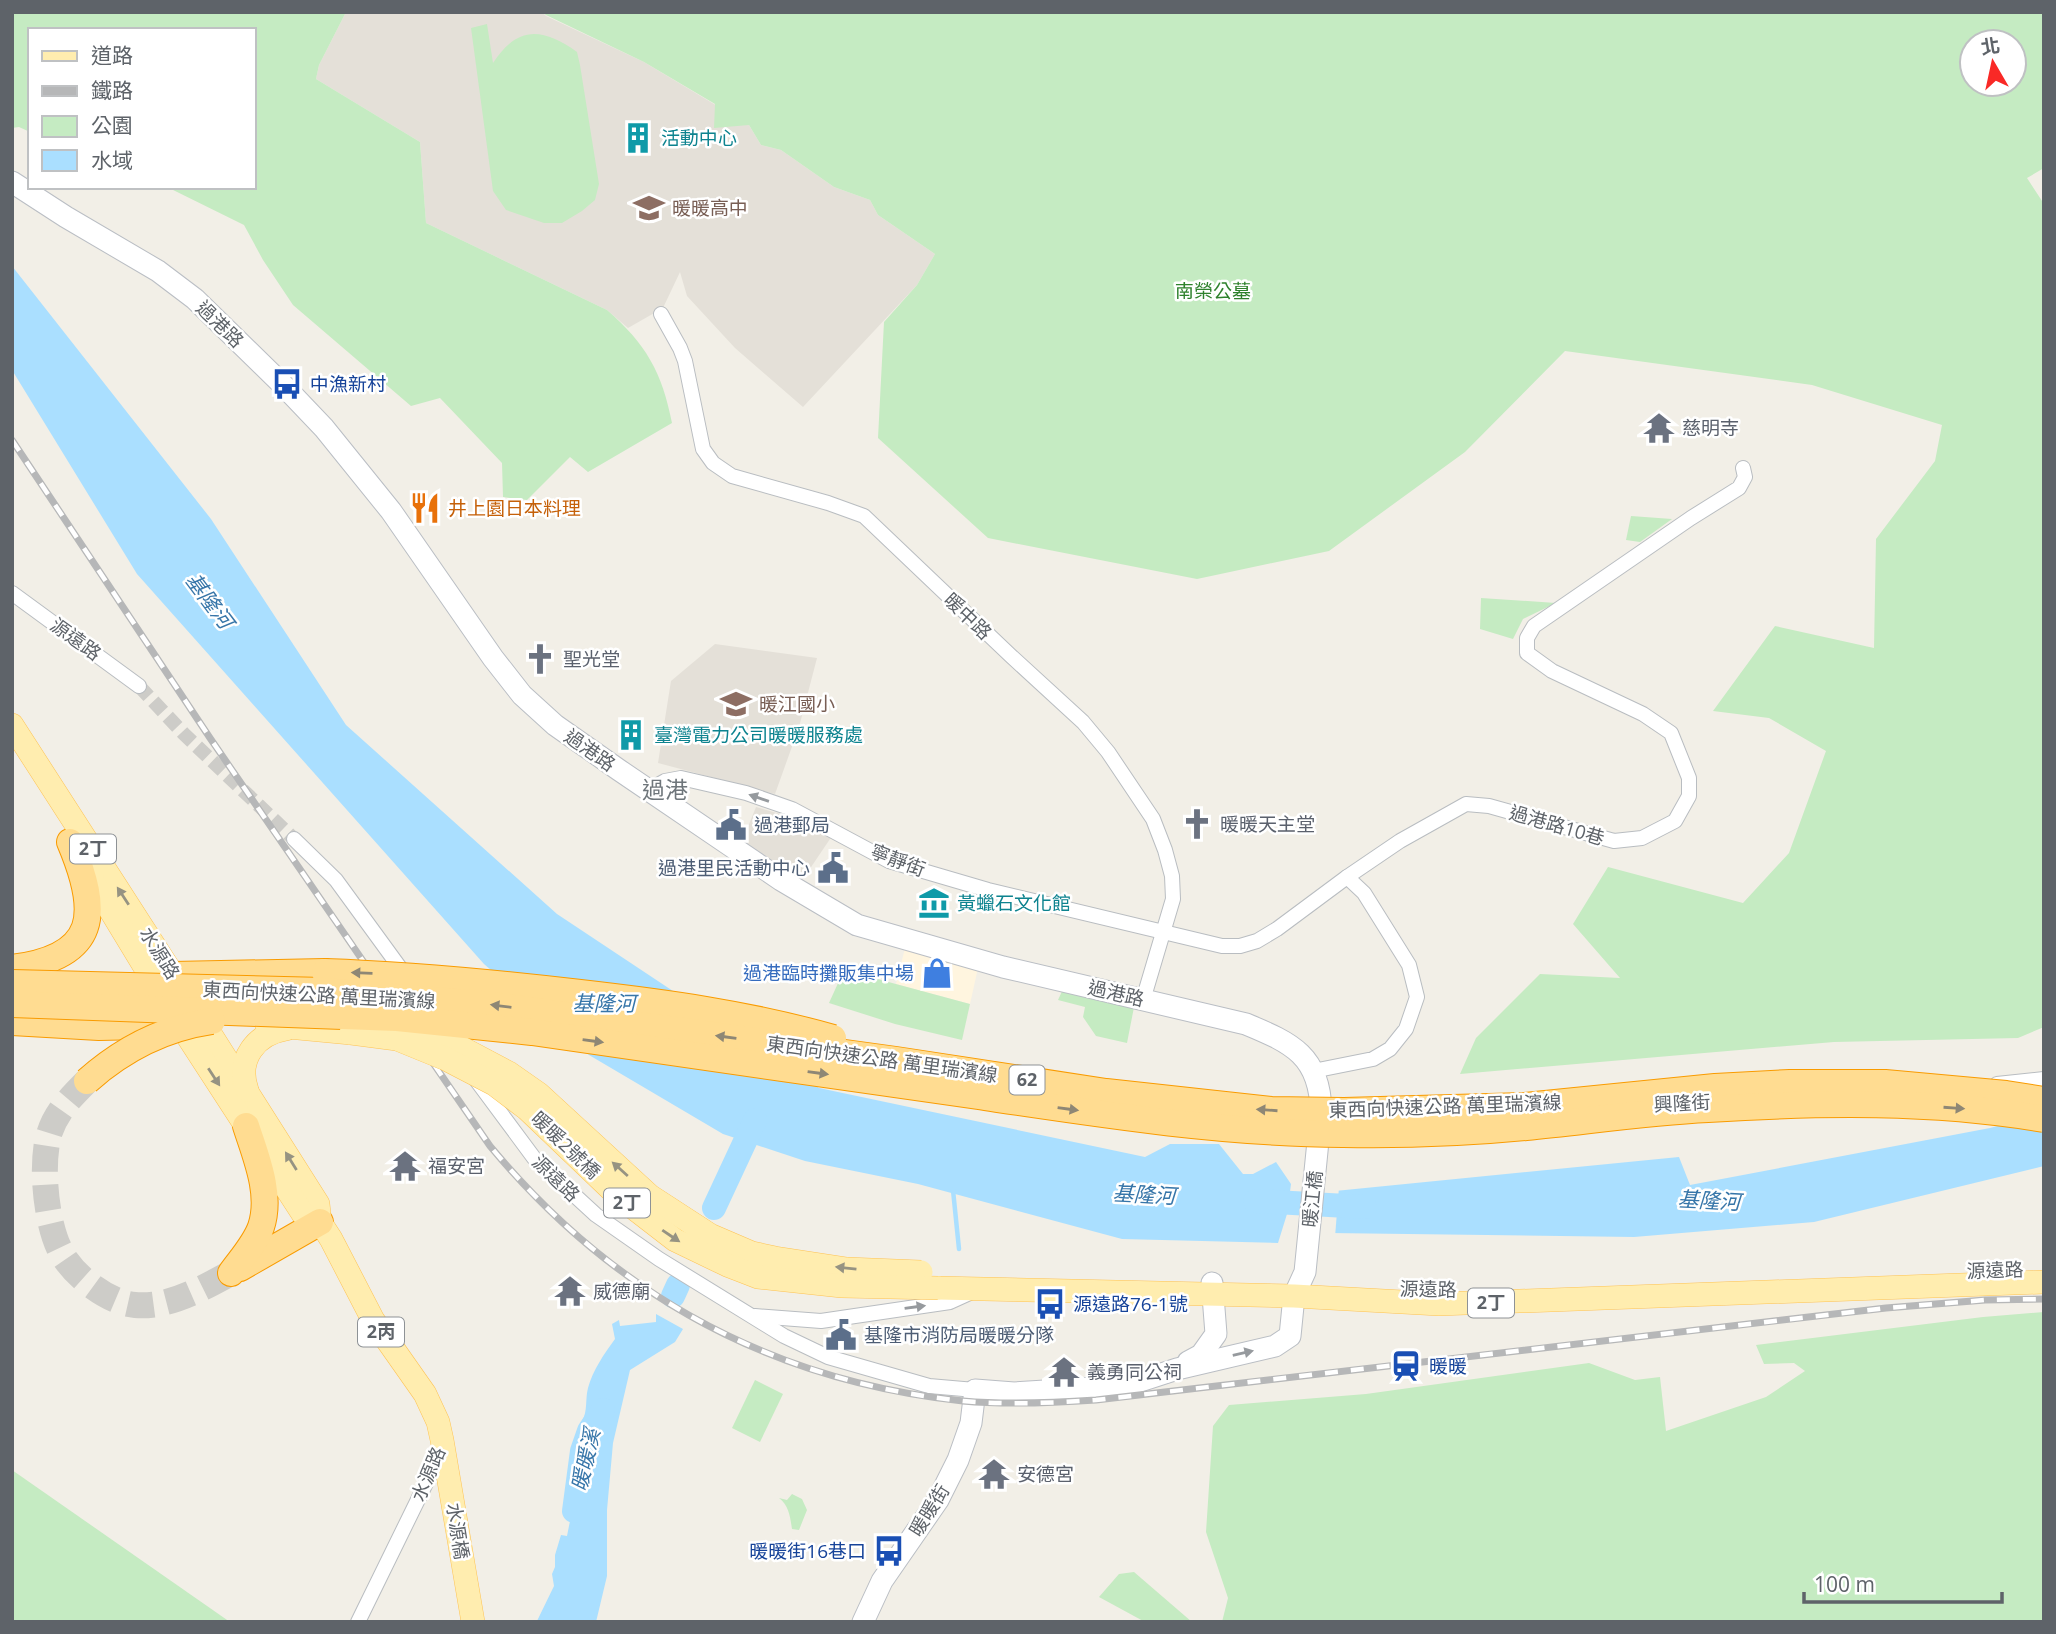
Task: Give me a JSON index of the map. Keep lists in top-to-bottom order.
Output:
{
  "streets": {
    "highway": ["東西向快速公路 萬里瑞濱線", "62"],
    "main road": [
      "源遠路",
      "2丁",
      "水源路",
      "暖暖2號橋",
      "2丙",
      "水源橋"
    ],
    "street": [
      "過港路",
      "暖中路",
      "過港路10巷",
      "寧靜街",
      "興隆街",
      "暖江橋",
      "暖暖街"
    ]
  },
  "crossings": [
    ["過港路", "暖中路"],
    ["過港路", "寧靜街"],
    ["過港路", "興隆街"],
    ["過港路", "暖江橋"],
    ["暖中路", "寧靜街"],
    ["源遠路", "暖暖2號橋"],
    ["源遠路", "暖江橋"],
    ["過港路10巷", "寧靜街"],
    ["2丁", "水源路"],
    ["2丁", "東西向快速公路 萬里瑞濱線"],
    ["2丁", "暖暖2號橋"],
    ["水源路", "水源橋"],
    ["東西向快速公路 萬里瑞濱線", "暖暖2號橋"],
    ["興隆街", "暖江橋"]
  ],
  "one_way": ["寧靜街"],
  "districts": ["過港"],
  "water": ["基隆河", "暖暖溪"],
  "parks": ["南榮公墓"],
  "places": {
    "building": ["活動中心", "臺灣電力公司暖暖服務處"],
    "school or university": ["暖暖高中", "暖江國小"],
    "bus stop": ["中漁新村", "源遠路76-1號", "暖暖街16巷口"],
    "temple": [
      "慈明寺",
      "福安宮",
      "威德廟",
      "義勇同公祠",
      "安德宮"
    ],
    "restaurant": ["井上園日本料理"],
    "church": ["聖光堂", "暖暖天主堂"],
    "public building": ["過港郵局", "過港里民活動中心", "基隆市消防局暖暖分隊"],
    "museum": ["黃蠟石文化館"],
    "shop": ["過港臨時攤販集中場"],
    "station": ["暖暖"]
  },
  "legend": [
    "道路",
    "鐵路",
    "公園",
    "水域"
  ],
  "scale_bar": "100 m",
  "north": "top"
}
